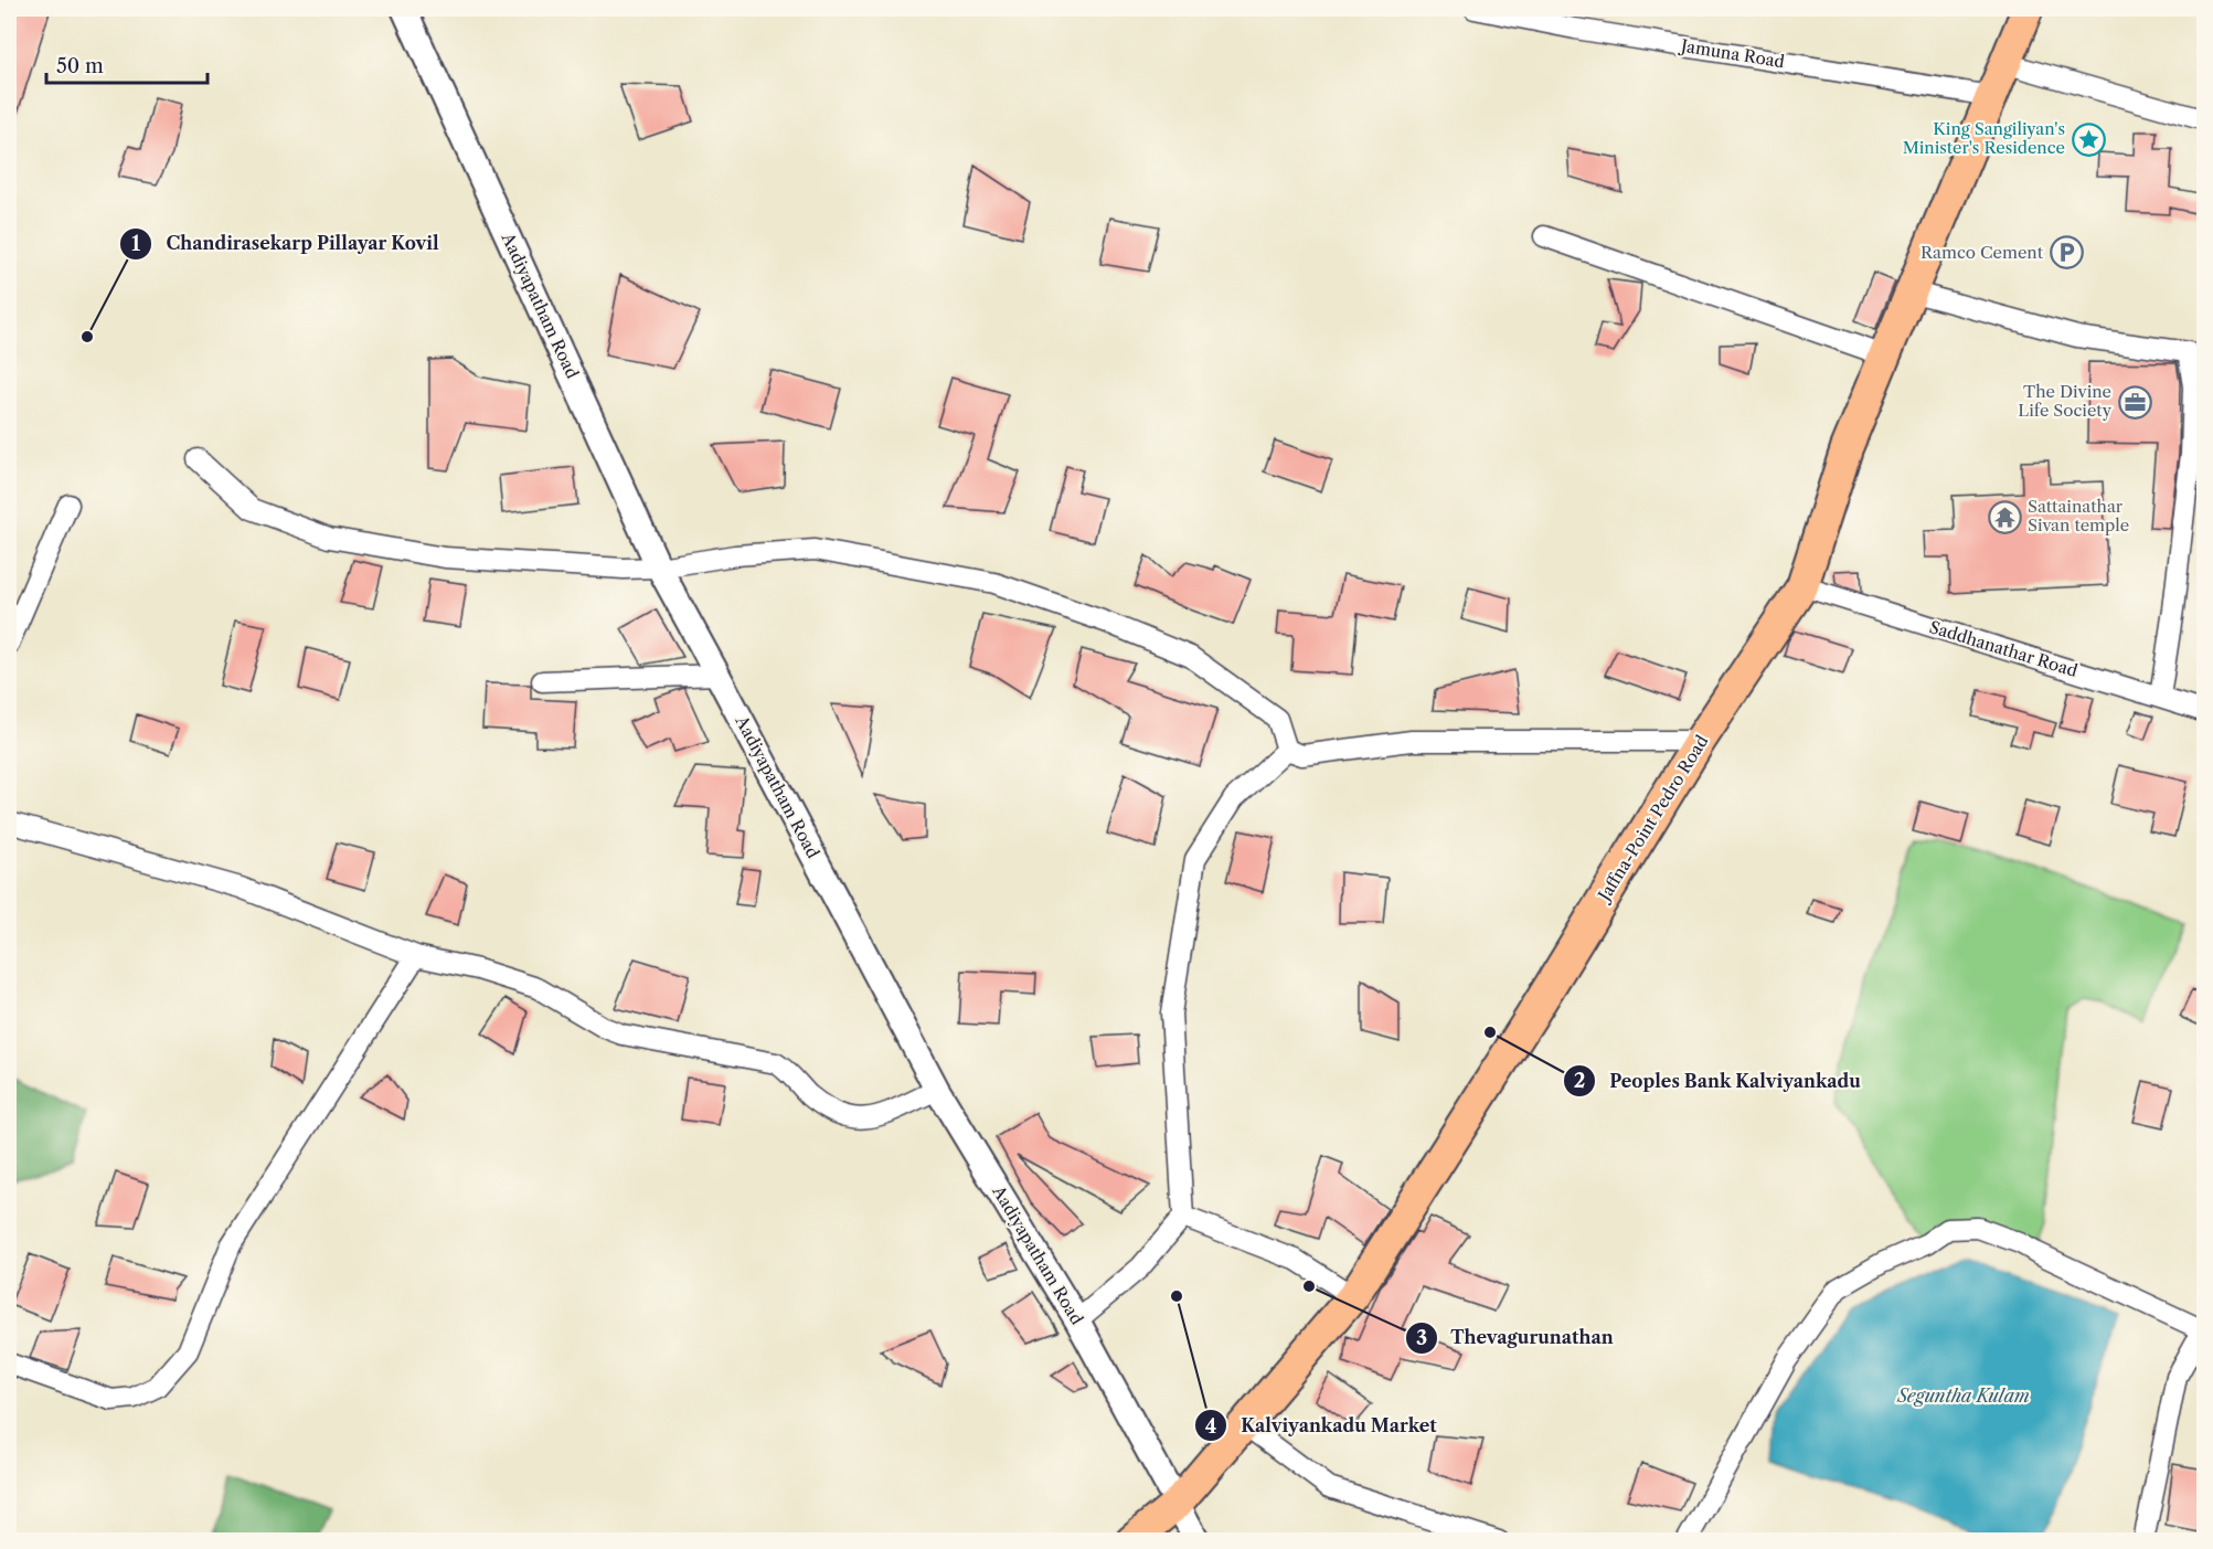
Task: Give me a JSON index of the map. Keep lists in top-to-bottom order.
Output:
{
  "streets": {
    "main road": ["Jaffna-Point Pedro Road"],
    "street": ["Jamuna Road", "Aadiyapatham Road", "Saddhanathar Road"]
  },
  "crossings": [
    ["Jamuna Road", "Jaffna-Point Pedro Road"],
    ["Aadiyapatham Road", "Jaffna-Point Pedro Road"],
    ["Saddhanathar Road", "Jaffna-Point Pedro Road"]
  ],
  "water": ["Seguntha Kulam"],
  "places": {
    "place": ["King Sangiliyan's Minister's Residence"],
    "parking": ["Ramco Cement"],
    "other": [
      "Chandirasekarp Pillayar Kovil",
      "Peoples Bank Kalviyankadu",
      "Thevagurunathan",
      "Kalviyankadu Market"
    ],
    "office": ["The Divine Life Society"],
    "temple": ["Sattainathar Sivan temple"]
  },
  "scale_bar": "50 m"
}
